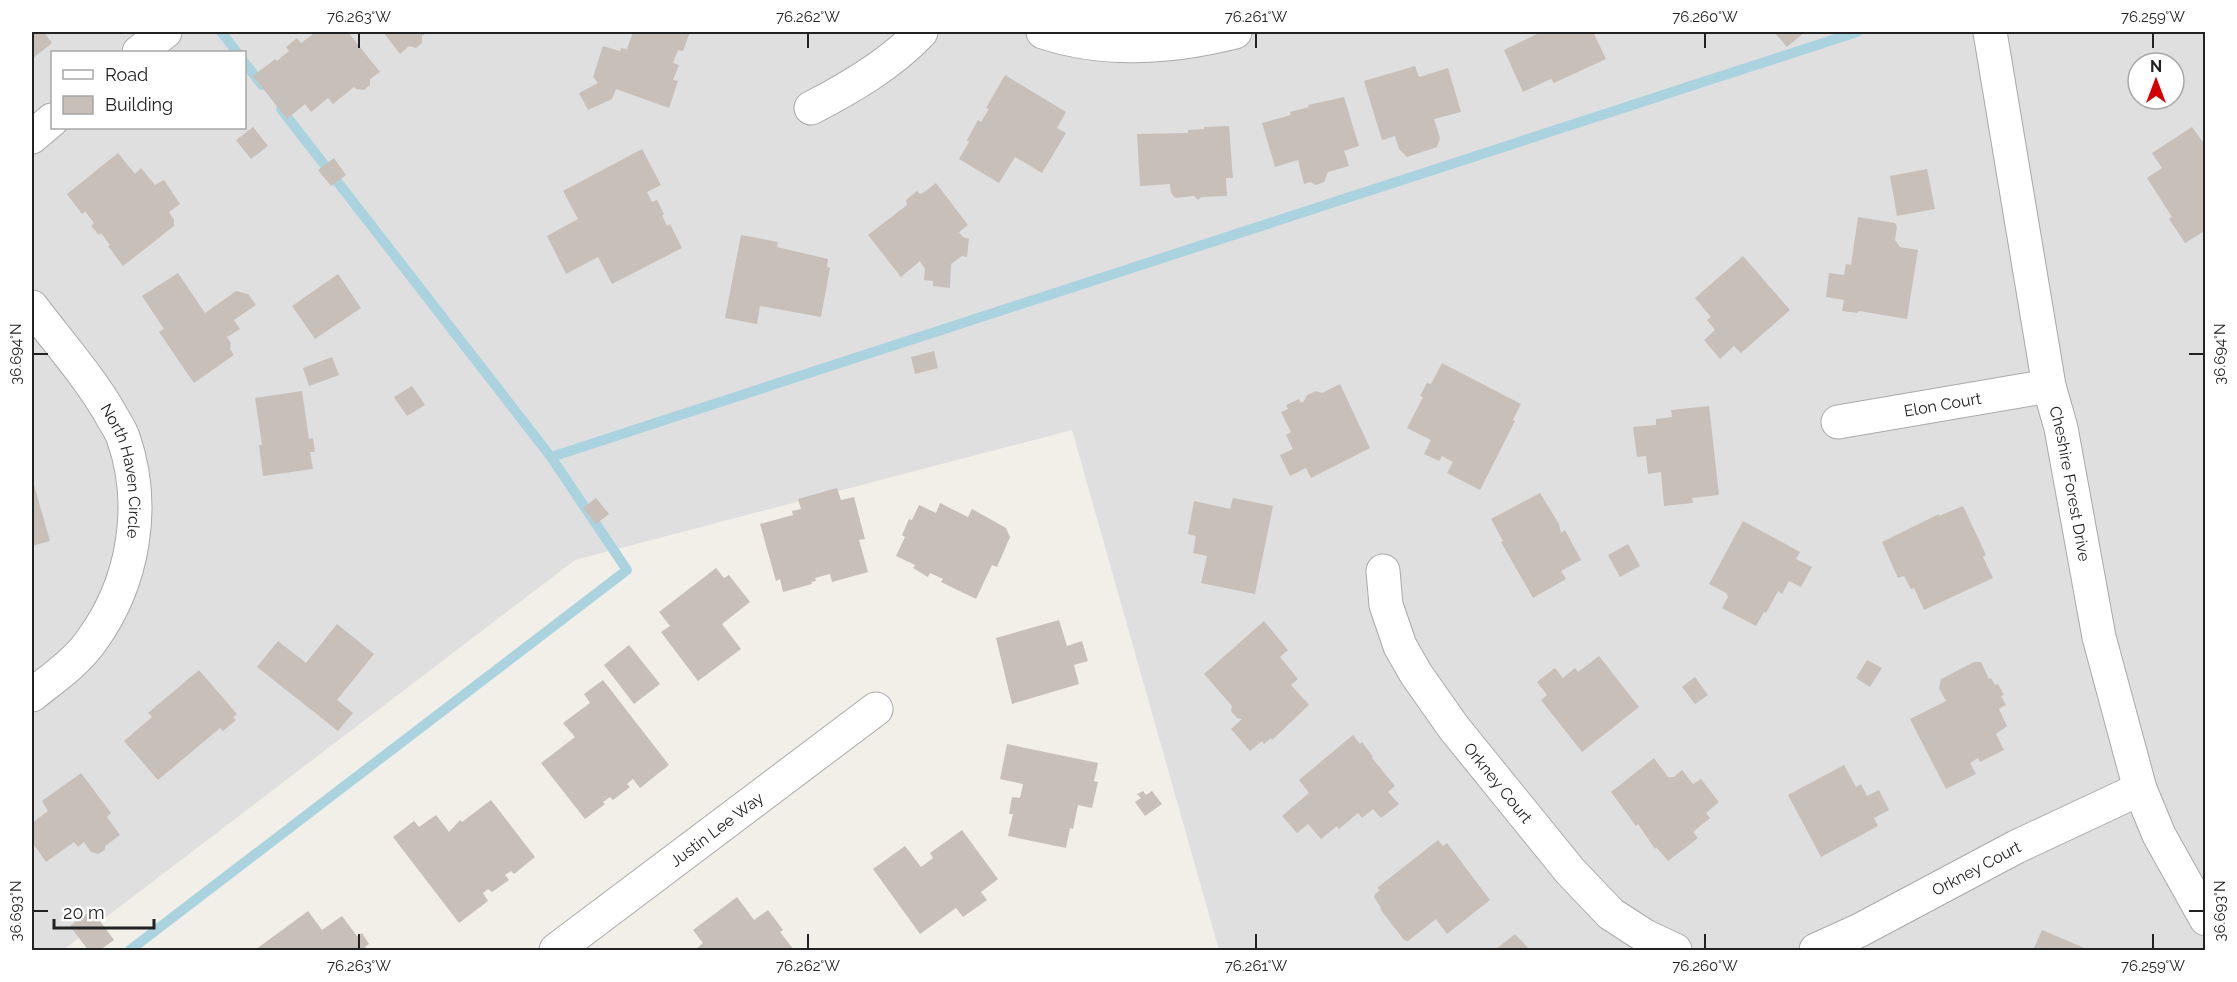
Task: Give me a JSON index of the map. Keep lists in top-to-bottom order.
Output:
{
  "streets": {
    "street": [
      "Elon Court",
      "North Haven Circle",
      "Cheshire Forest Drive",
      "Orkney Court",
      "Justin Lee Way"
    ]
  },
  "crossings": [
    ["Elon Court", "Cheshire Forest Drive"],
    ["Cheshire Forest Drive", "Orkney Court"]
  ],
  "legend": ["Road", "Building"],
  "scale_bar": "20 m",
  "north": "top",
  "coordinates": [
    "76.263°W",
    "76.262°W",
    "76.261°W",
    "76.260°W",
    "76.259°W",
    "36.694°N",
    "36.693°N"
  ]
}
